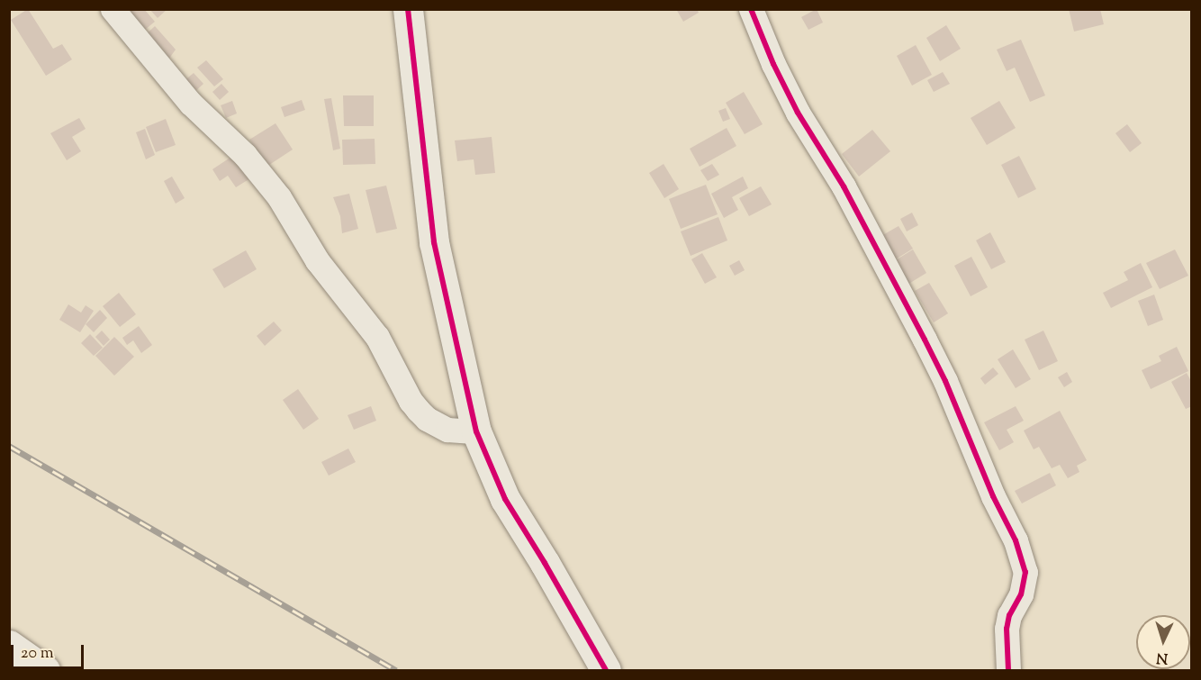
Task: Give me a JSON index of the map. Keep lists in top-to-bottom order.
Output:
{
  "scale_bar": "20 m",
  "north": "bottom"
}
